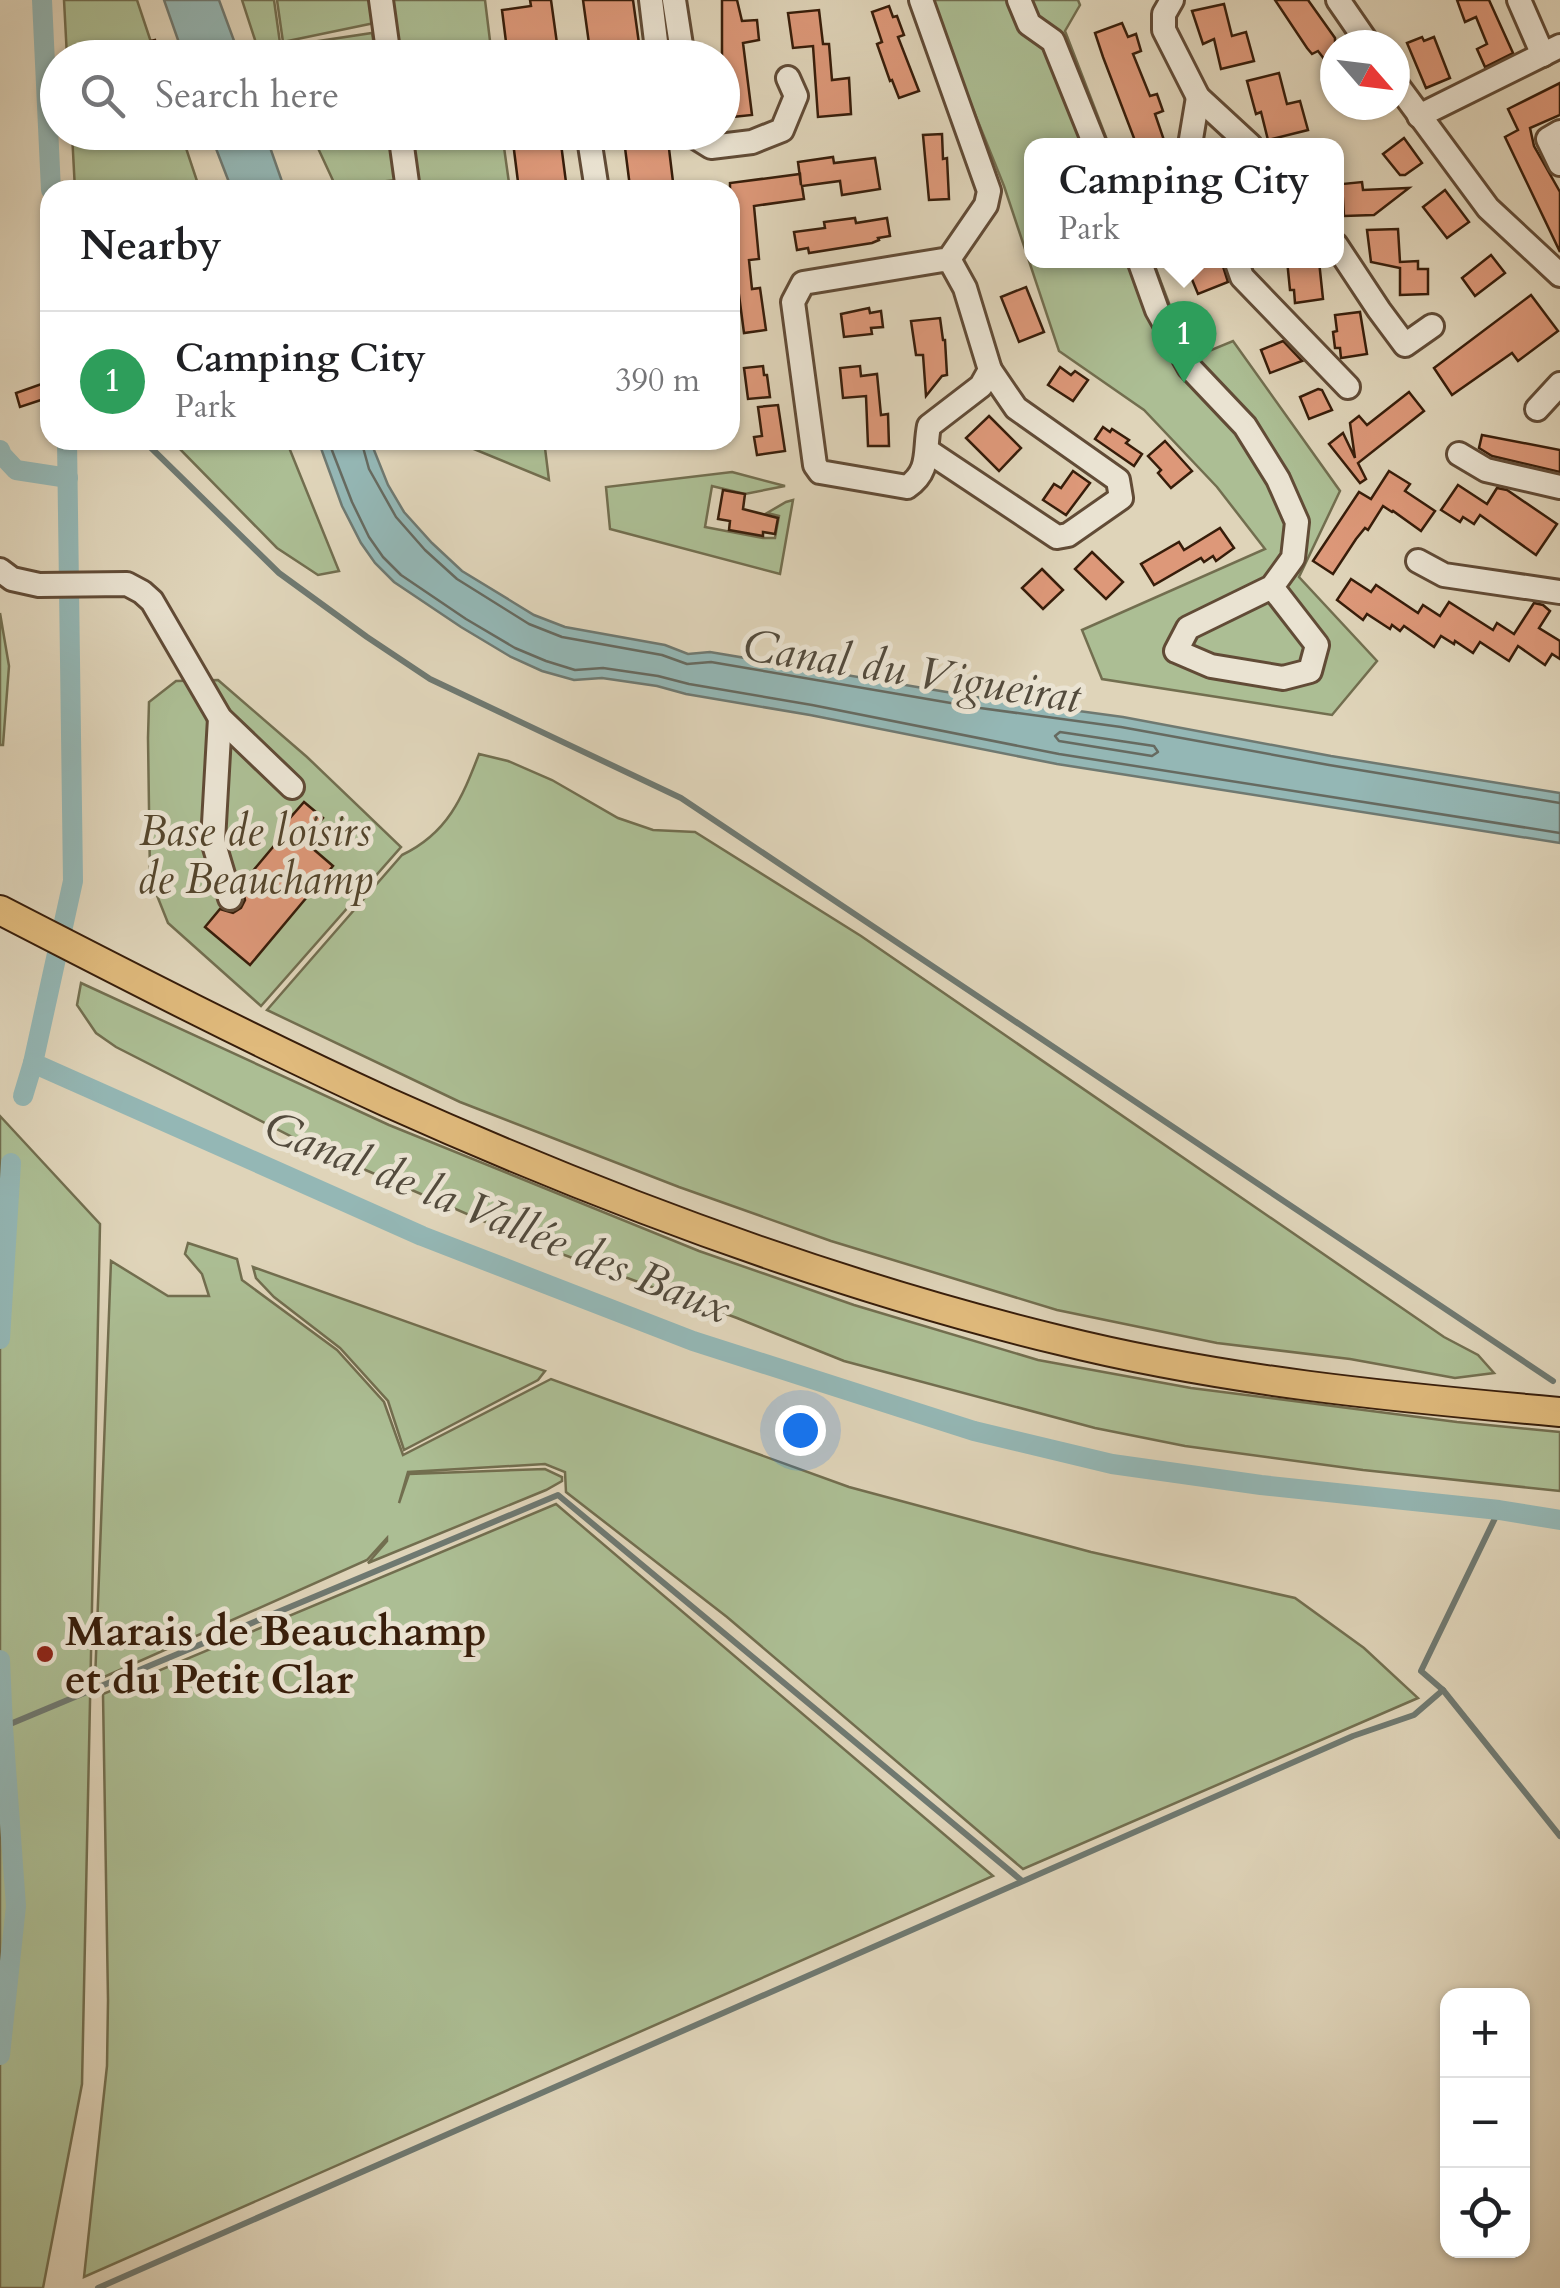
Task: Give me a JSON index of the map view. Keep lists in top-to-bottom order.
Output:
{
  "water": ["Canal du Vigueirat", "Canal de la Vallée des Baux"],
  "parks": ["Base de loisirs de Beauchamp"],
  "places": ["Marais de Beauchamp et du Petit Clar"],
  "north": "bottom right",
  "page": {
    "search": "Search here",
    "popup": ["Camping City", "Park"],
    "heading": "Nearby",
    "pins": "1",
    "list": [
      {
        "mark": "1",
        "name": "Camping City",
        "note": "Park",
        "value": "390 m"
      }
    ],
    "map_buttons": ["+", "−"]
  }
}
